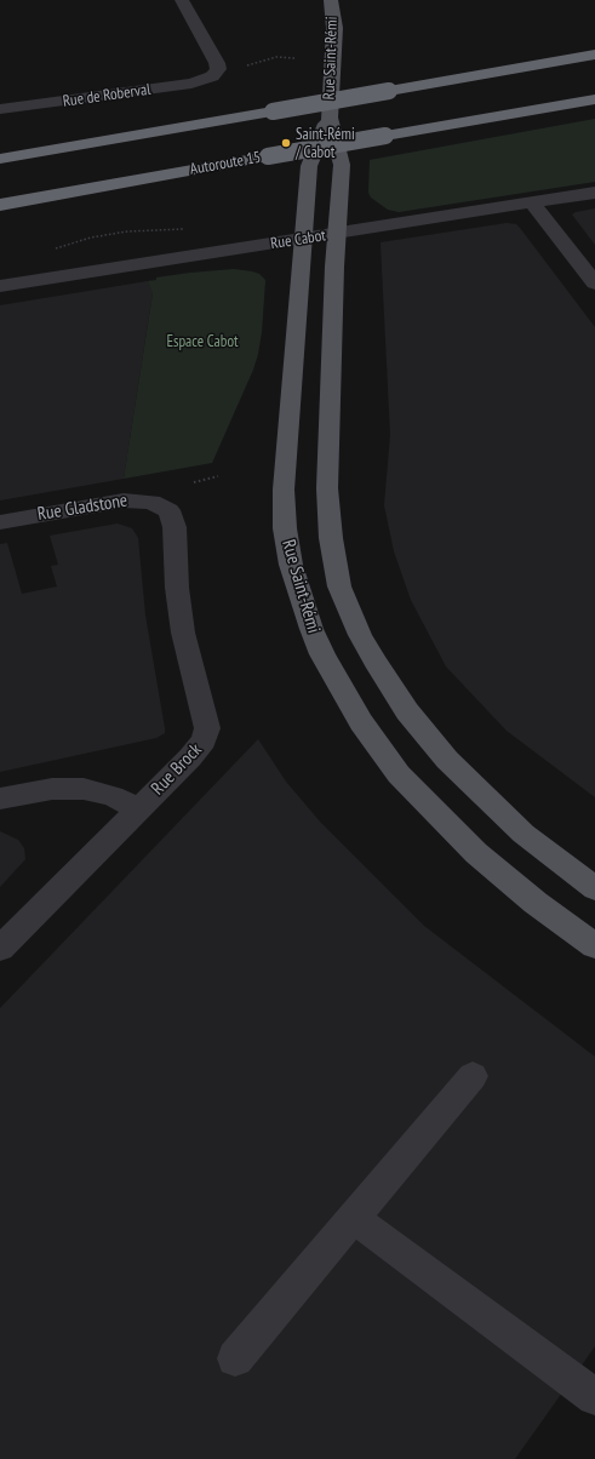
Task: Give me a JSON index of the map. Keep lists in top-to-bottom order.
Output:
{
  "streets": {
    "highway": ["Autoroute 15"],
    "main road": ["Rue Saint-Rémi"],
    "street": [
      "Rue de Roberval",
      "Rue Cabot",
      "Rue Gladstone",
      "Rue Brock"
    ]
  },
  "crossings": [
    ["Rue Saint-Rémi", "Rue Cabot"],
    ["Rue Gladstone", "Rue Brock"]
  ],
  "parks": ["Espace Cabot"],
  "places": ["Saint-Rémi / Cabot"]
}
